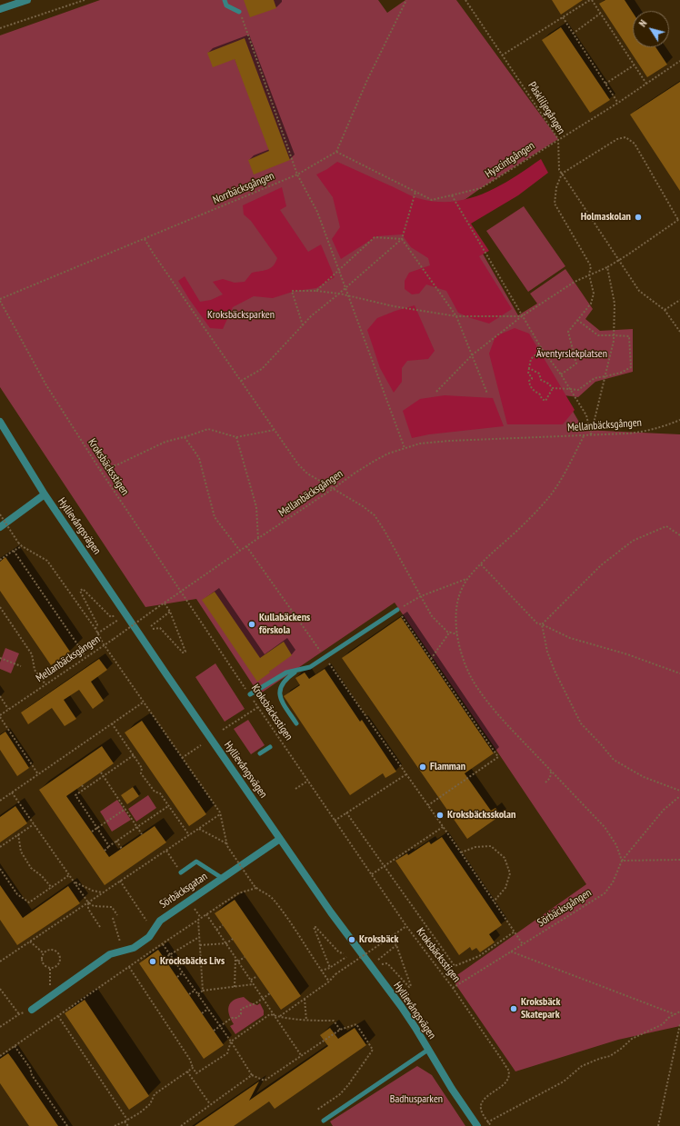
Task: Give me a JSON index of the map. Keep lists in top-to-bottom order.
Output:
{
  "streets": {
    "street": ["Hyllievångsvägen", "Sörbäcksgatan"],
    "path": [
      "Påskliljegången",
      "Hyacintgången",
      "Norrbäcksgången",
      "Mellanbäcksgången",
      "Kroksbäcksstigen",
      "Sörbäcksgången"
    ]
  },
  "crossings": [
    ["Påskliljegången", "Hyacintgången"],
    ["Hyacintgången", "Norrbäcksgången"],
    ["Norrbäcksgången", "Kroksbäcksstigen"],
    ["Mellanbäcksgången", "Kroksbäcksstigen"],
    ["Kroksbäcksstigen", "Sörbäcksgången"],
    ["Hyllievångsvägen", "Sörbäcksgatan"]
  ],
  "parks": ["Kroksbäcksparken", "Äventyrslekplatsen", "Badhusparken"],
  "places": [
    "Holmaskolan",
    "Kullabäckens förskola",
    "Flamman",
    "Kroksbäcksskolan",
    "Kroksbäck",
    "Krocksbäcks Livs",
    "Kroksbäck Skatepark"
  ],
  "north": "top left"
}
